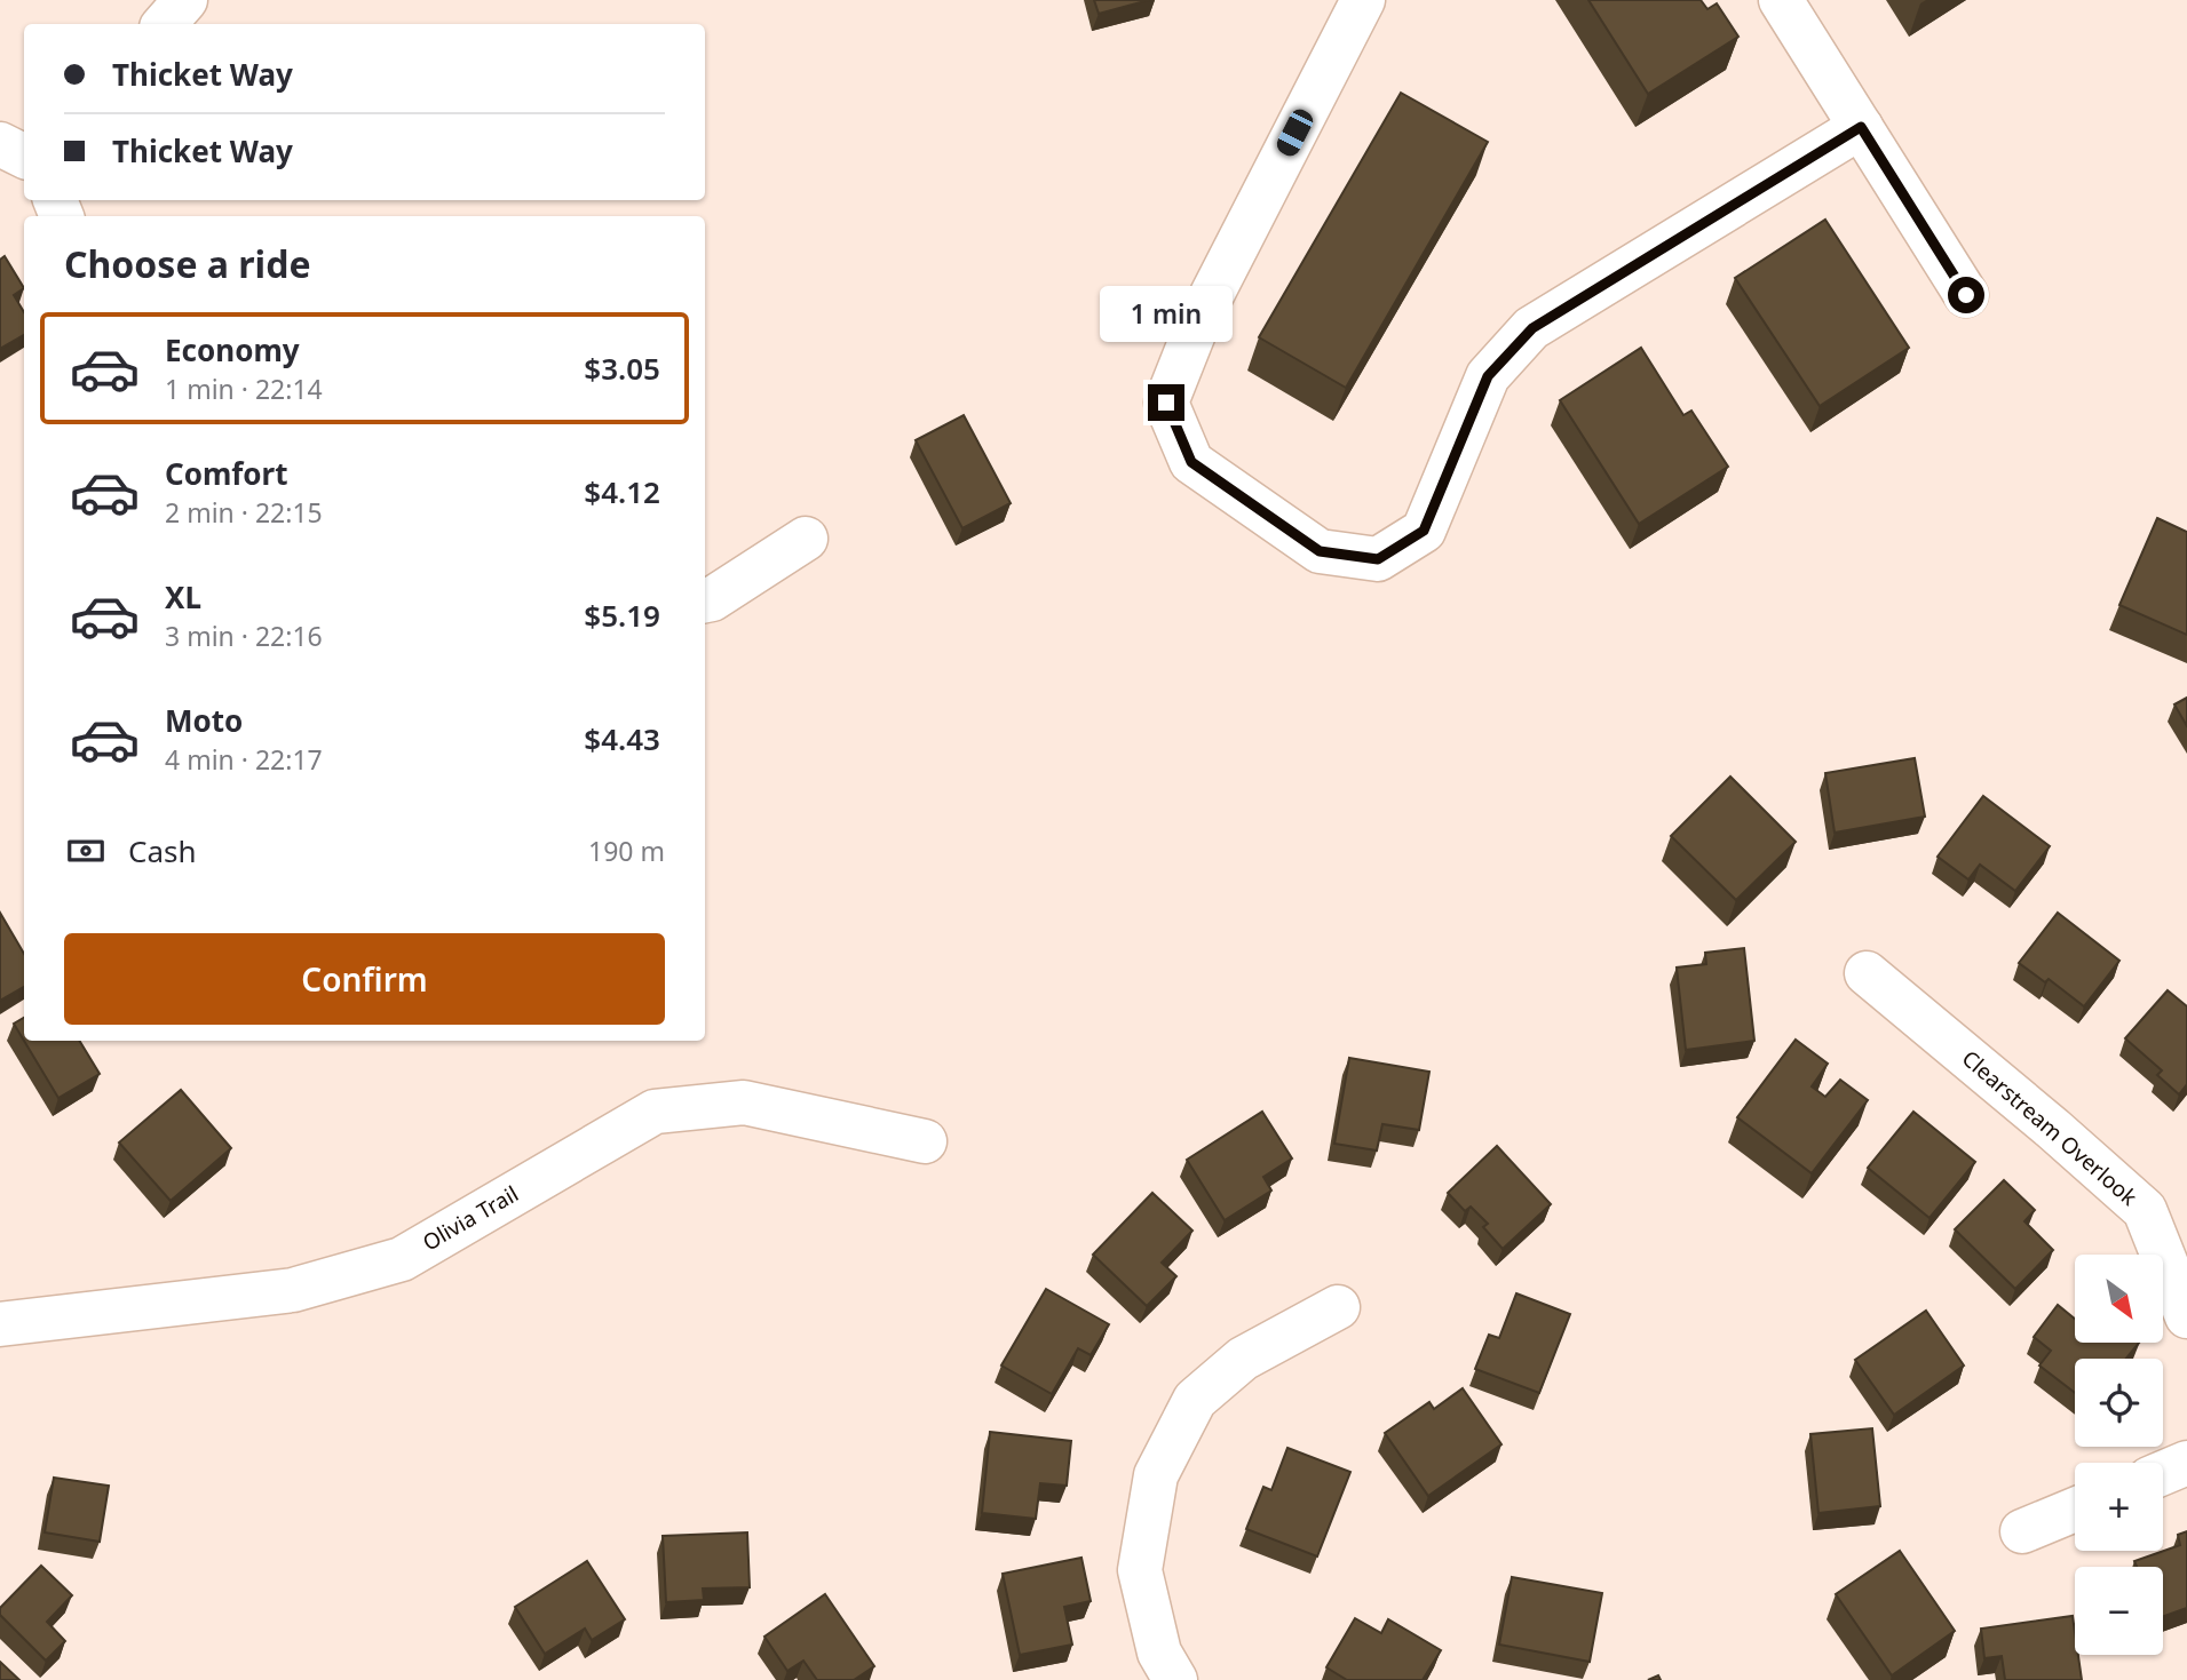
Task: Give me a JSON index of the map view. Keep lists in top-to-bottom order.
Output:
{
  "streets": {
    "street": ["Clearstream Overlook", "Olivia Trail"]
  },
  "north": "bottom right",
  "page": {
    "banner": ["Thicket Way", "Thicket Way"],
    "heading": "Choose a ride",
    "bubble": "1 min",
    "list": [
      {
        "name": "Economy",
        "note": "1 min · 22:14",
        "value": "$3.05"
      },
      {
        "name": "Comfort",
        "note": "2 min · 22:15",
        "value": "$4.12"
      },
      {
        "name": "XL",
        "note": "3 min · 22:16",
        "value": "$5.19"
      },
      {
        "name": "Moto",
        "note": "4 min · 22:17",
        "value": "$4.43"
      }
    ],
    "pay": ["Cash", "190 m"],
    "buttons": "Confirm",
    "map_buttons": ["+", "−"]
  }
}
